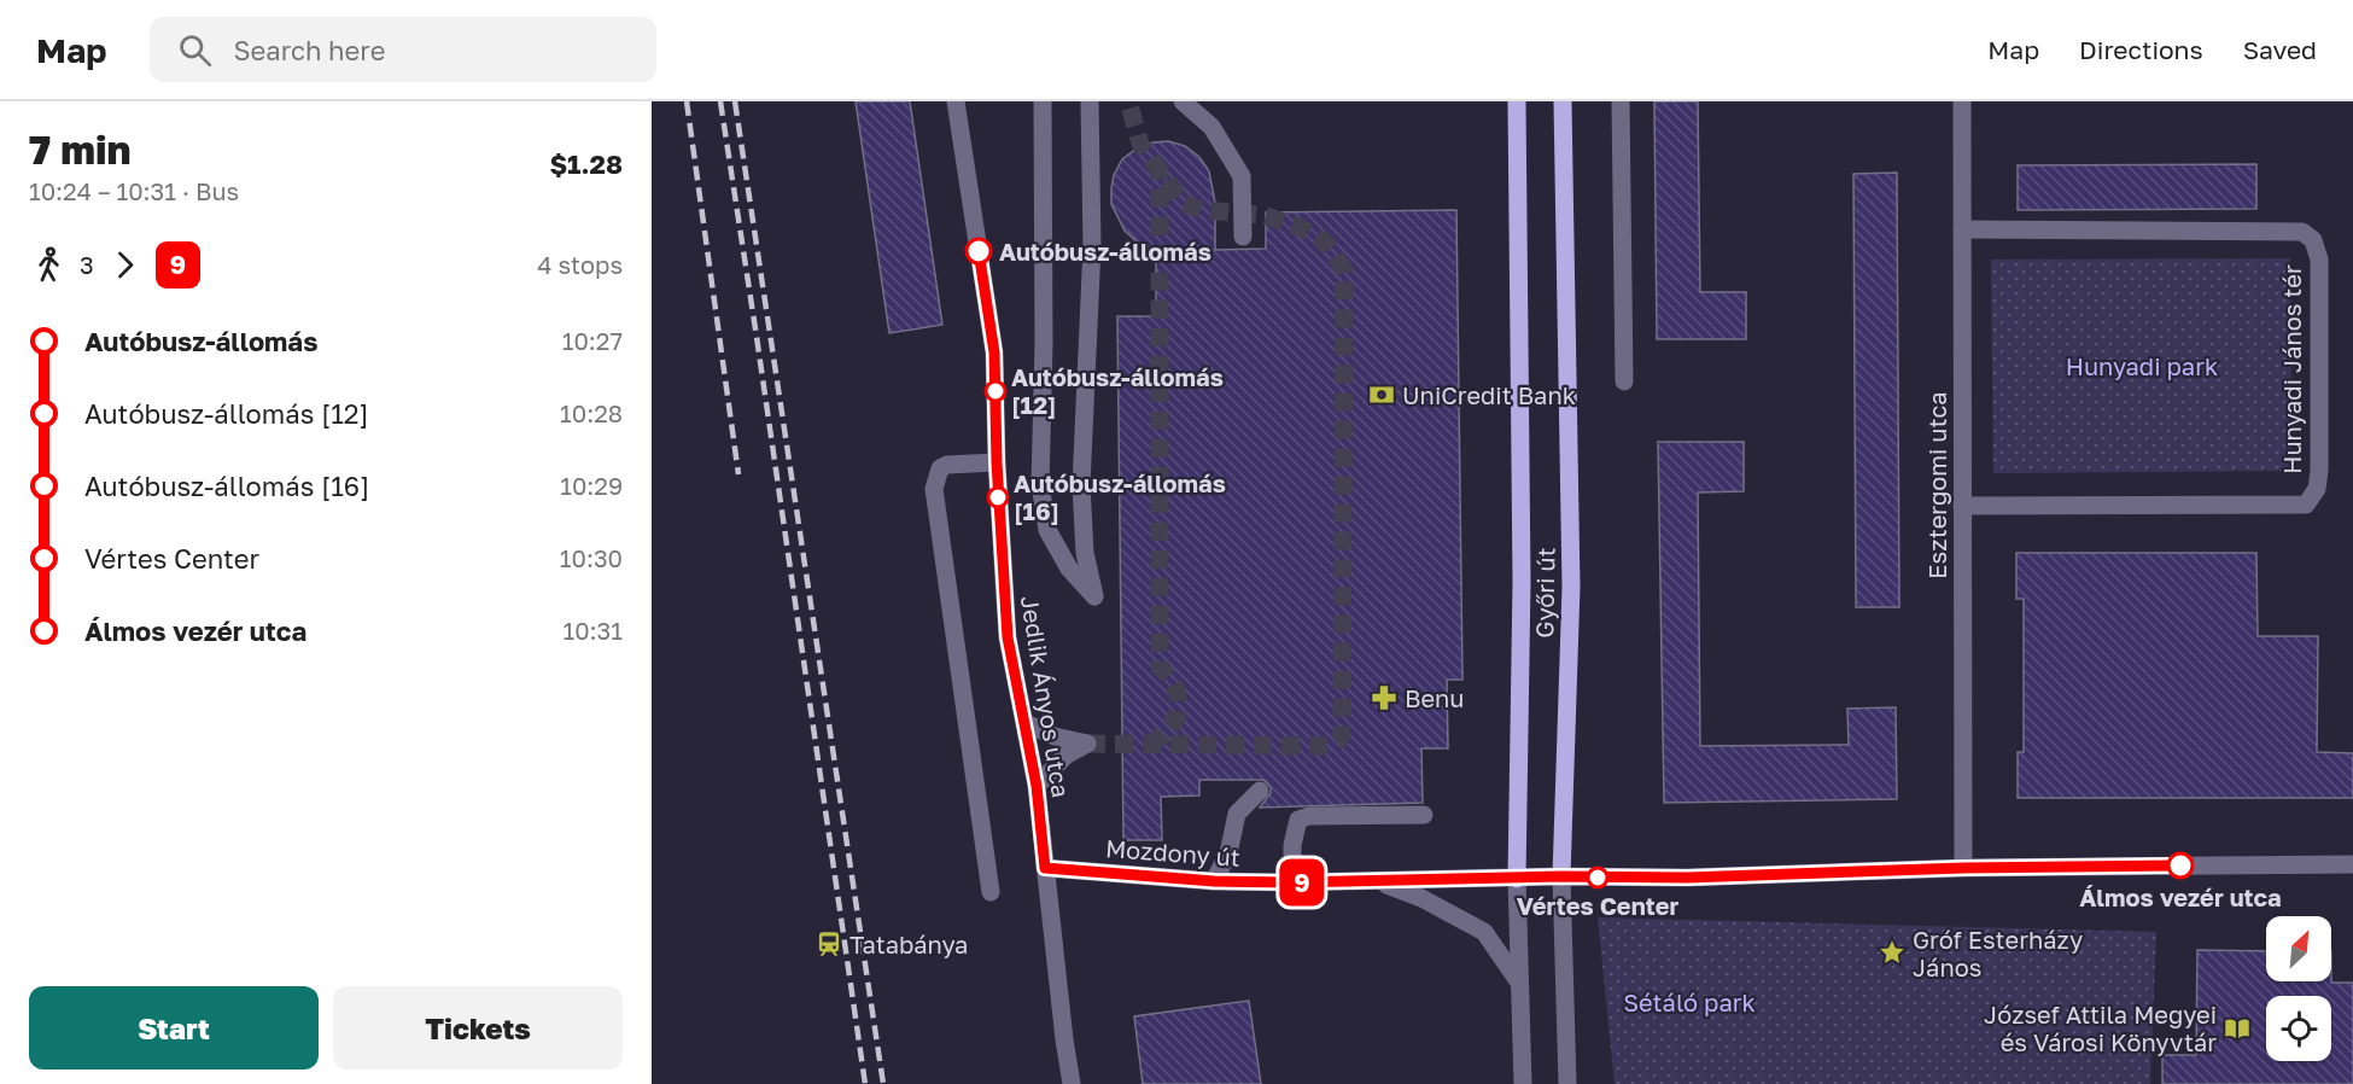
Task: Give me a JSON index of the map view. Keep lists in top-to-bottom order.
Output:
{
  "streets": {
    "main road": ["Győri út"],
    "street": [
      "Hunyadi János tér",
      "Esztergomi utca",
      "Jedlik Ányos utca",
      "Mozdony út"
    ]
  },
  "crossings": [
    ["Hunyadi János tér", "Esztergomi utca"],
    ["Győri út", "Mozdony út"],
    ["Jedlik Ányos utca", "Mozdony út"]
  ],
  "parks": ["Hunyadi park", "Sétáló park"],
  "places": {
    "other": [
      "Autóbusz-állomás",
      "Autóbusz-állomás [12]",
      "Autóbusz-állomás [16]",
      "Álmos vezér utca",
      "Vértes Center"
    ],
    "bank": ["UniCredit Bank"],
    "pharmacy": ["Benu"],
    "station": ["Tatabánya"],
    "place": ["Gróf Esterházy János"],
    "library": ["József Attila Megyei és Városi Könyvtár"]
  },
  "lines": ["bus line 9"],
  "north": "top right",
  "page": {
    "header": "Map",
    "search": "Search here",
    "nav": ["Map", "Directions", "Saved"],
    "heading": ["7 min", "10:24 – 10:31 · Bus", "$1.28"],
    "on_map": "9",
    "legs": ["3", "9", "4 stops"],
    "list": [
      {
        "name": "Autóbusz-állomás",
        "value": "10:27"
      },
      {
        "name": "Autóbusz-állomás [12]",
        "value": "10:28"
      },
      {
        "name": "Autóbusz-állomás [16]",
        "value": "10:29"
      },
      {
        "name": "Vértes Center",
        "value": "10:30"
      },
      {
        "name": "Álmos vezér utca",
        "value": "10:31"
      }
    ],
    "buttons": ["Start", "Tickets"]
  }
}
